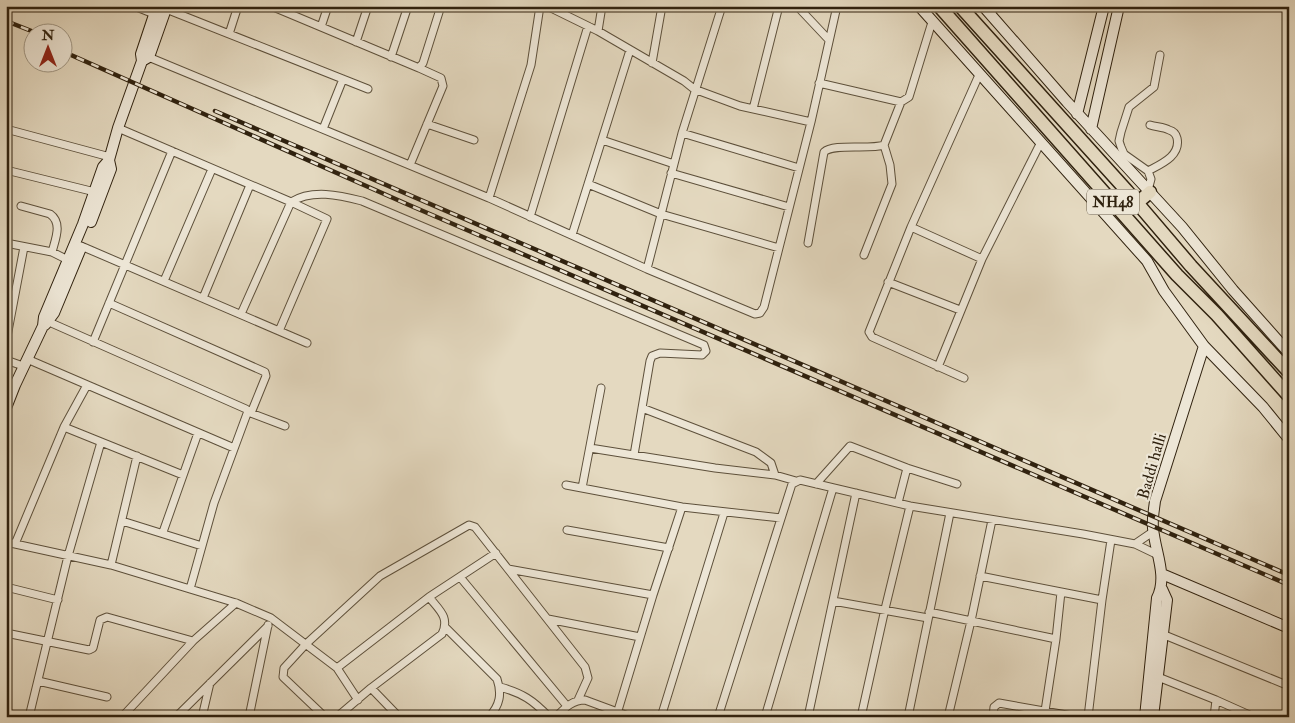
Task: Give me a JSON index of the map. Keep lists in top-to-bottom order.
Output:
{
  "streets": {
    "highway": ["NH48"],
    "street": ["Baddi halli"]
  },
  "north": "top"
}
